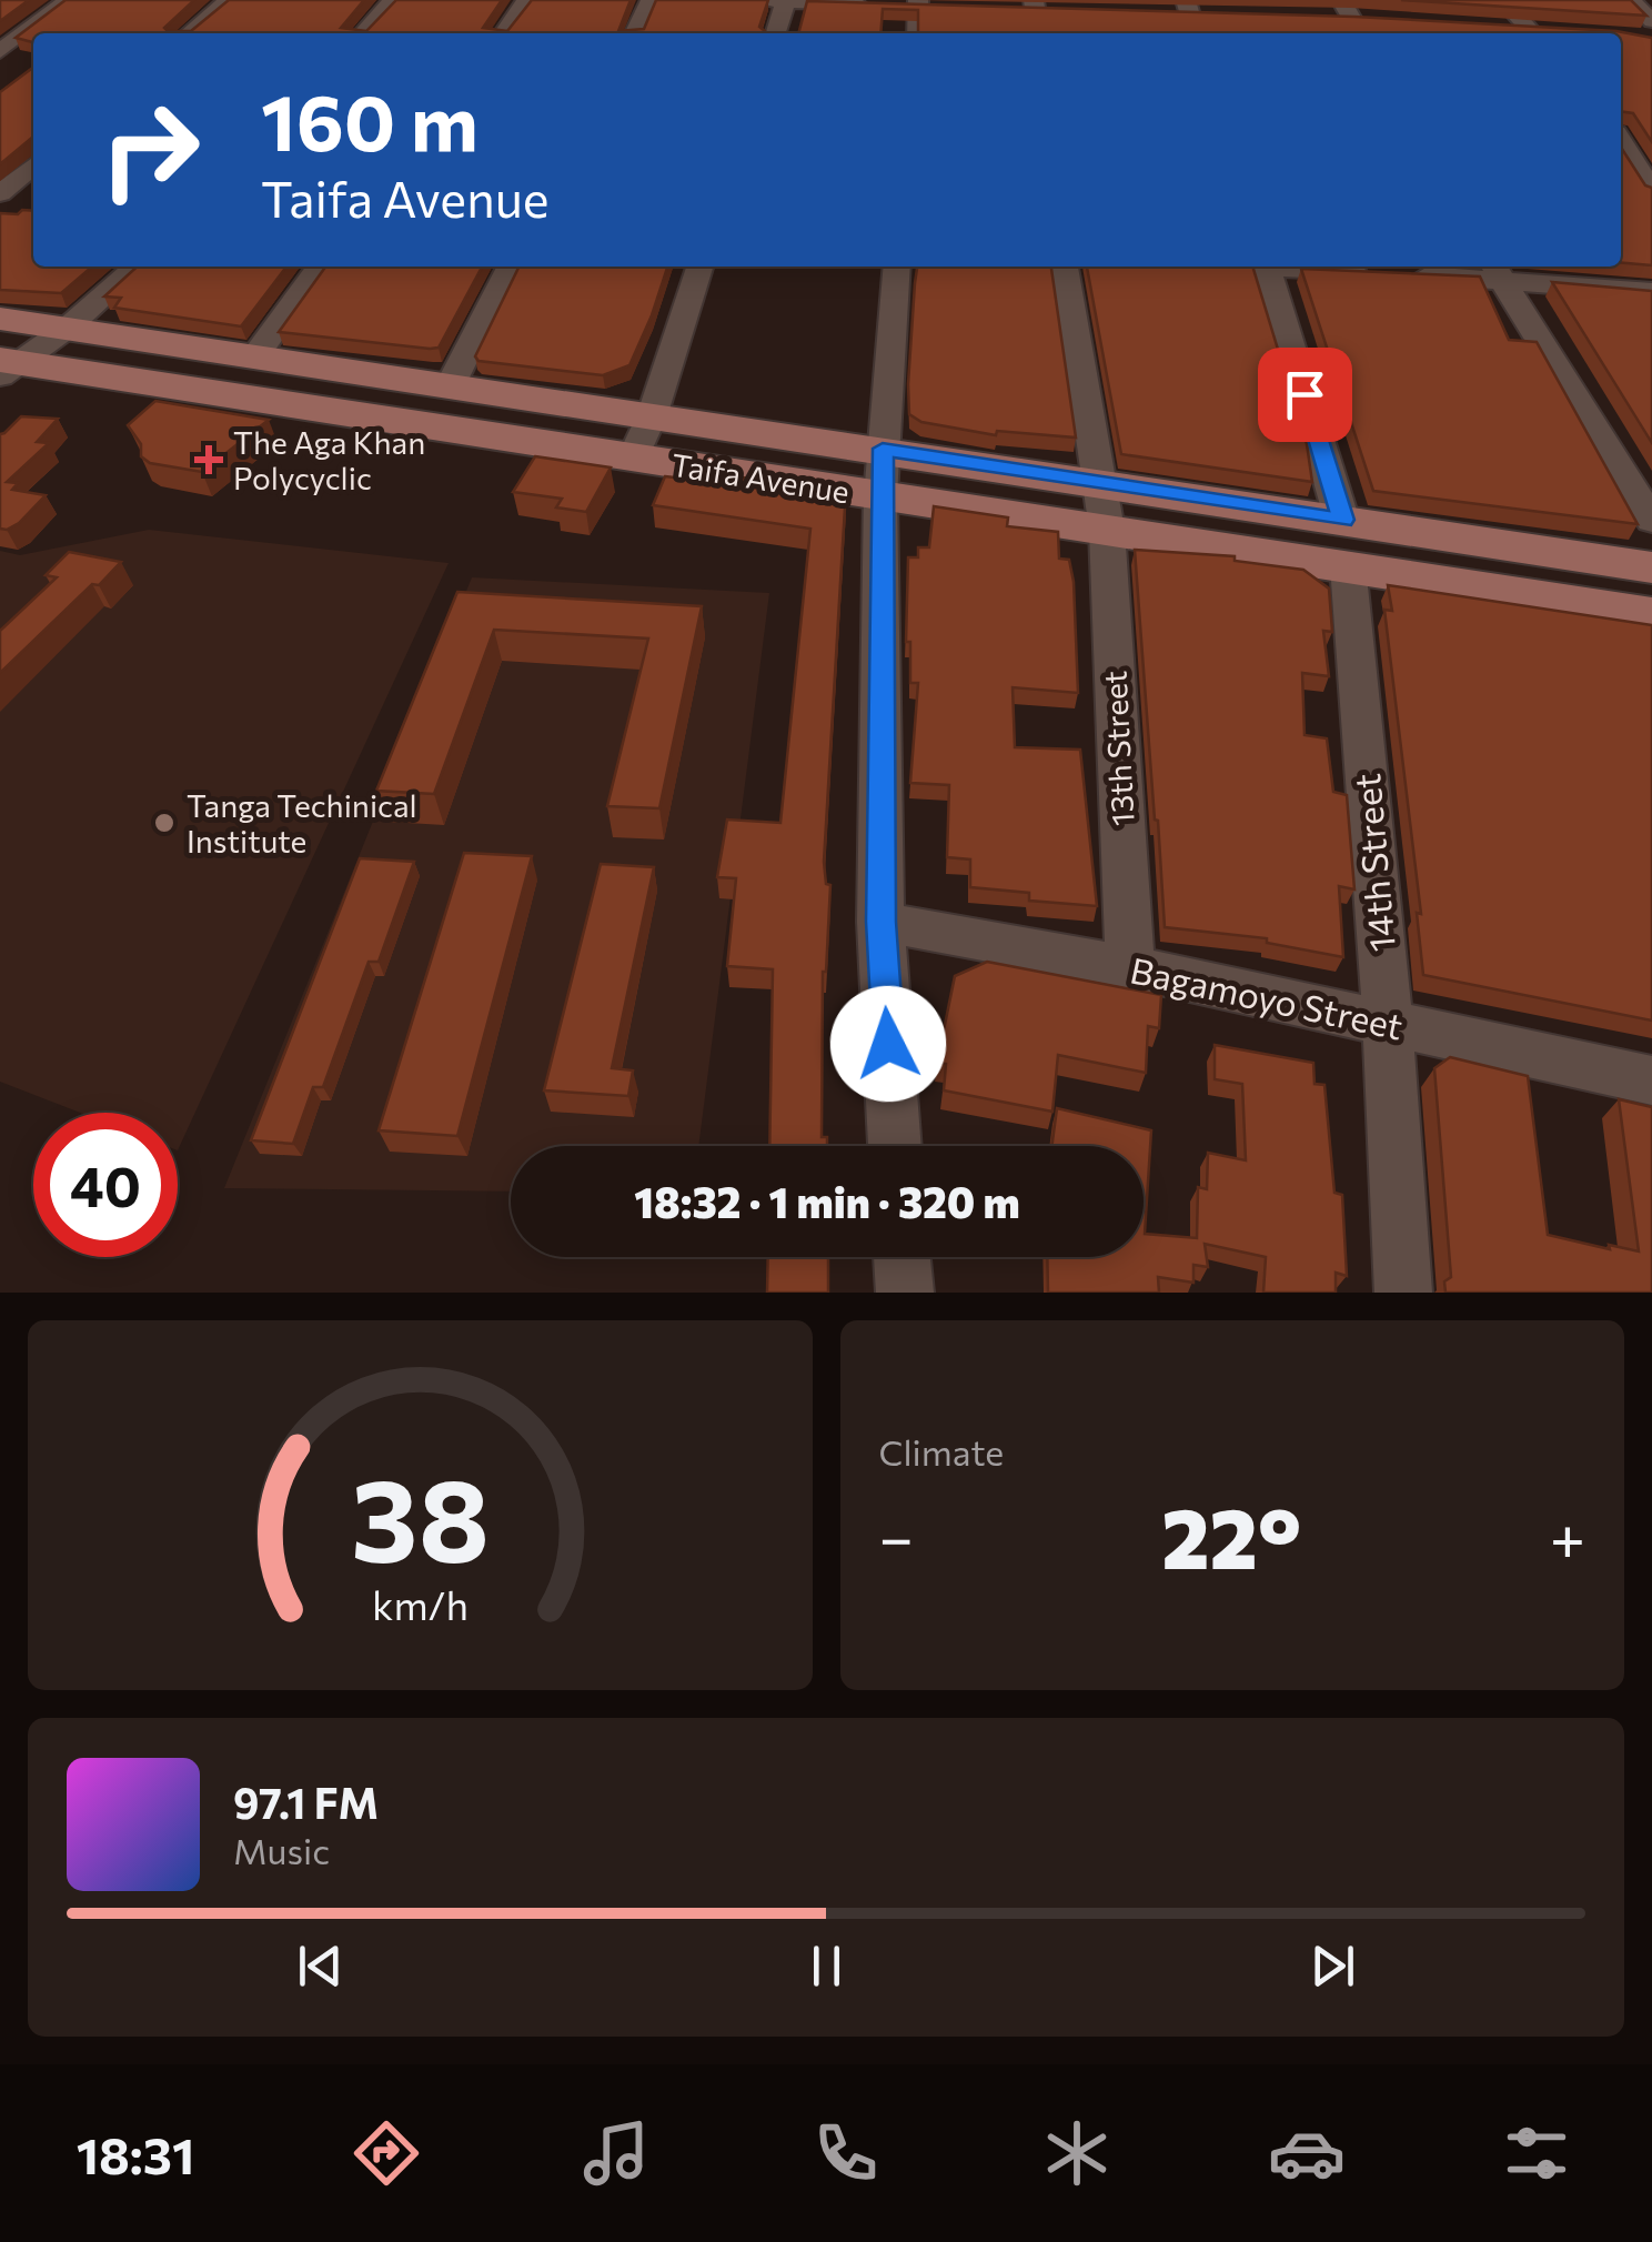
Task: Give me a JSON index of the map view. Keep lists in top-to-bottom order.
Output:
{
  "streets": {
    "main road": ["Taifa Avenue"],
    "street": ["13th Street", "14th Street", "Bagamoyo Street"]
  },
  "crossings": [
    ["Taifa Avenue", "13th Street"],
    ["Taifa Avenue", "14th Street"],
    ["13th Street", "Bagamoyo Street"],
    ["14th Street", "Bagamoyo Street"]
  ],
  "places": {
    "health": ["The Aga Khan Polycyclic"],
    "other": ["Tanga Techinical Institute"]
  },
  "page": {
    "turn": ["160 m", "Taifa Avenue"],
    "limit": "40",
    "trip": "18:32 · 1 min · 320 m",
    "tile": "Climate",
    "heat": ["−", "22°", "+"],
    "song": ["97.1 FM", "Music"],
    "tabs": "18:31",
    "gauge": ["38", "km/h"]
  }
}
